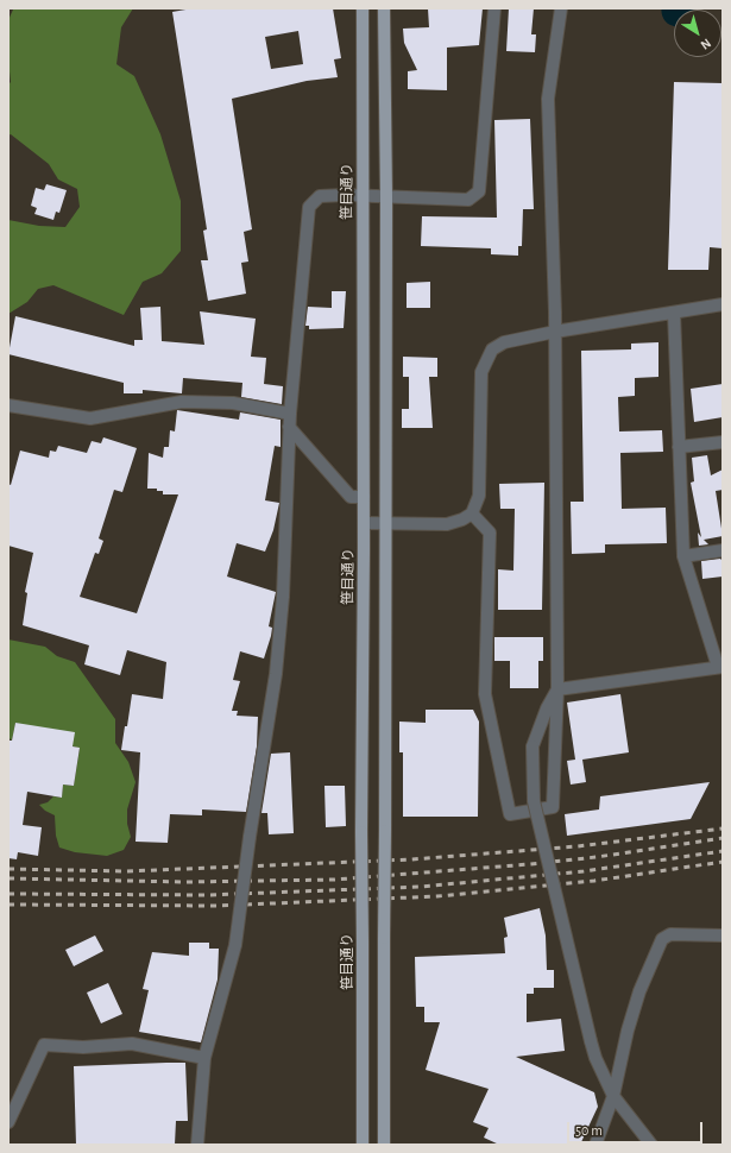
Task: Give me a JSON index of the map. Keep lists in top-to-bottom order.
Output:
{
  "streets": {
    "main road": ["笹目通り"]
  },
  "scale_bar": "50 m",
  "north": "bottom right"
}
